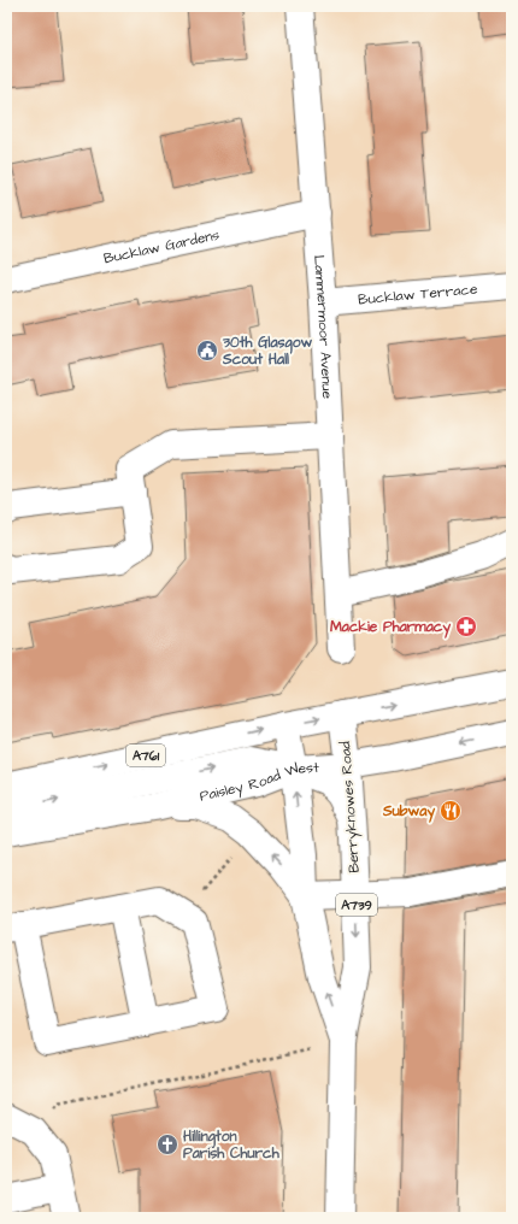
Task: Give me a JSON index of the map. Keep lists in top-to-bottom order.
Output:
{
  "streets": {
    "main road": [
      "Bucklaw Gardens",
      "Bucklaw Terrace",
      "Lammermoor Avenue",
      "A761",
      "Paisley Road West",
      "Berryknowes Road",
      "A739"
    ]
  },
  "crossings": [
    ["Bucklaw Gardens", "Lammermoor Avenue"],
    ["Bucklaw Terrace", "Lammermoor Avenue"],
    ["A761", "Berryknowes Road"],
    ["Paisley Road West", "Berryknowes Road"]
  ],
  "places": {
    "public building": ["30th Glasgow Scout Hall"],
    "pharmacy": ["Mackie Pharmacy"],
    "restaurant": ["Subway"],
    "church": ["Hillington Parish Church"]
  }
}
